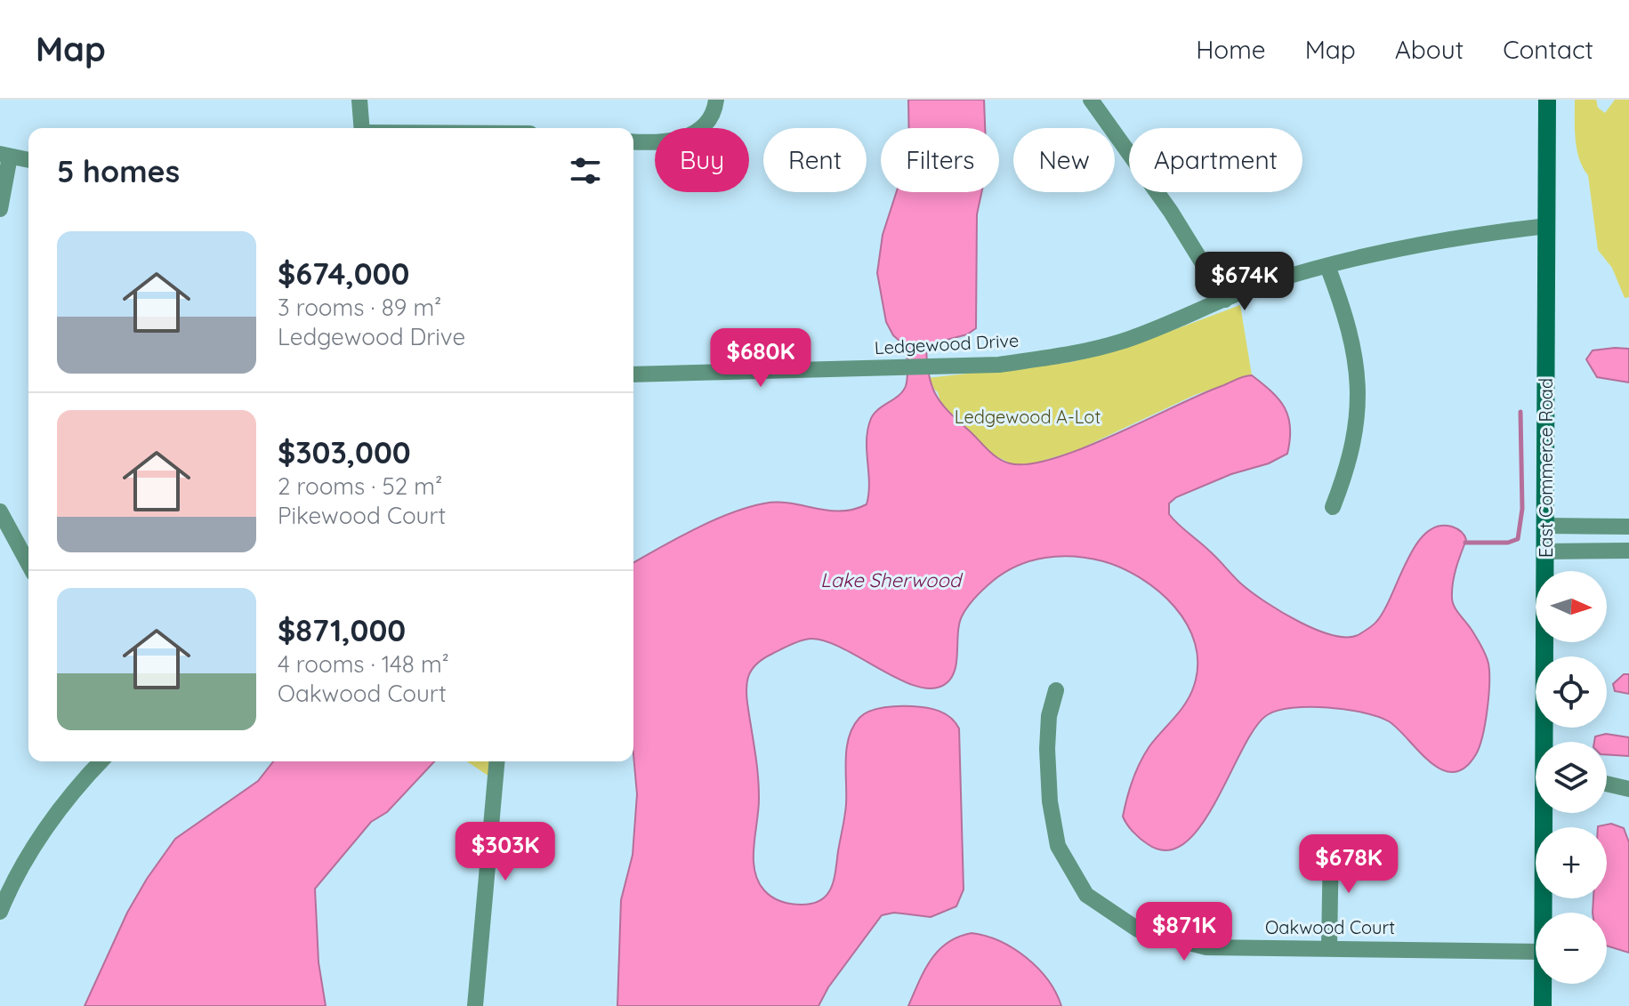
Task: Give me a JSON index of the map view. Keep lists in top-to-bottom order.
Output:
{
  "streets": {
    "main road": ["East Commerce Road"],
    "street": ["Ledgewood Drive", "Oakwood Court"]
  },
  "crossings": [
    ["Ledgewood Drive", "East Commerce Road"]
  ],
  "water": ["Lake Sherwood"],
  "parks": ["Ledgewood A-Lot"],
  "north": "right",
  "page": {
    "header": "Map",
    "nav": [
      "Home",
      "Map",
      "About",
      "Contact"
    ],
    "chip": [
      "Buy",
      "Rent",
      "Filters",
      "New",
      "Apartment"
    ],
    "heading": "5 homes",
    "list": [
      {
        "name": "$674,000",
        "note": "3 rooms · 89 m² · Ledgewood Drive"
      },
      {
        "name": "$303,000",
        "note": "2 rooms · 52 m² · Pikewood Court"
      },
      {
        "name": "$871,000",
        "note": "4 rooms · 148 m² · Oakwood Court"
      }
    ],
    "price": [
      "$674K",
      "$680K",
      "$303K",
      "$678K",
      "$871K"
    ],
    "map_buttons": ["+", "−"]
  }
}
